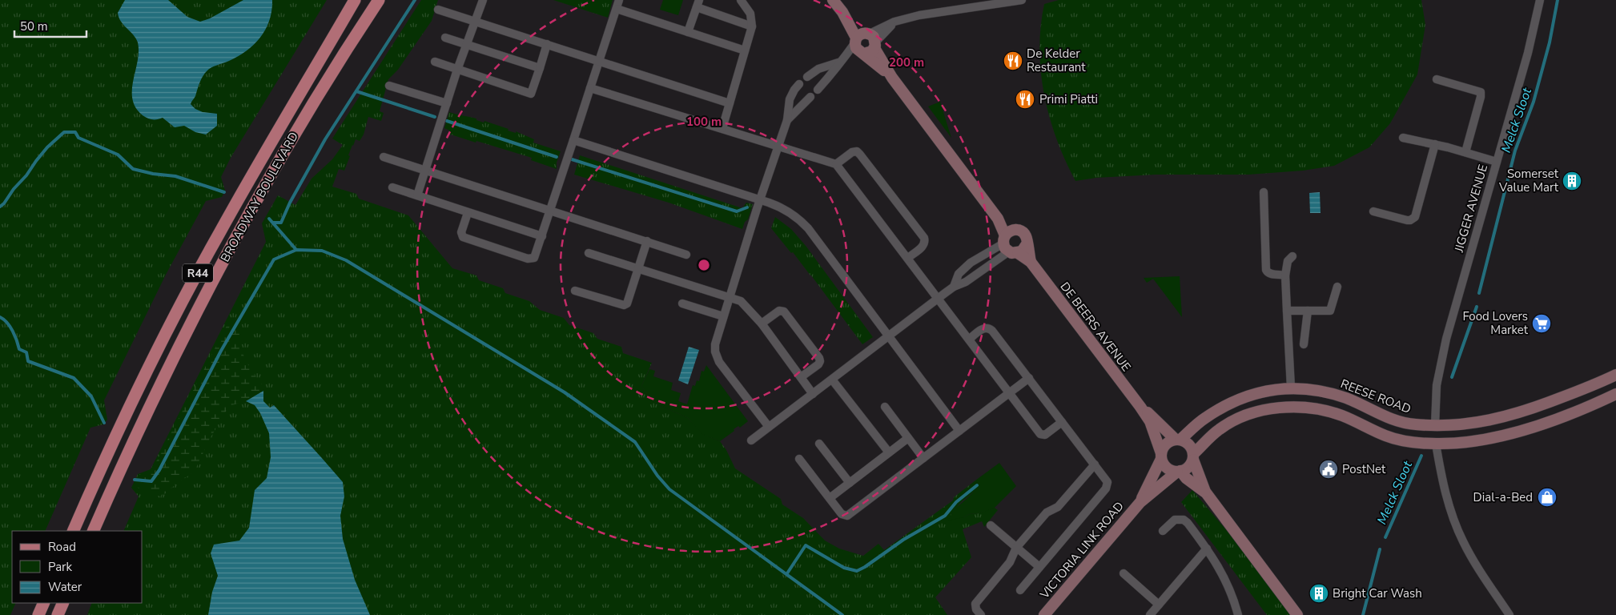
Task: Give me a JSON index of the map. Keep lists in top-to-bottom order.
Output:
{
  "streets": {
    "main road": ["BROADWAY BOULEVARD", "R44"],
    "street": [
      "JIGGER AVENUE",
      "DE BEERS AVENUE",
      "REESE ROAD",
      "VICTORIA LINK ROAD"
    ]
  },
  "crossings": [
    ["JIGGER AVENUE", "REESE ROAD"],
    ["DE BEERS AVENUE", "REESE ROAD"],
    ["DE BEERS AVENUE", "VICTORIA LINK ROAD"],
    ["REESE ROAD", "VICTORIA LINK ROAD"]
  ],
  "water": ["Melck Sloot"],
  "places": {
    "restaurant": ["De Kelder Restaurant", "Primi Piatti"],
    "building": ["Somerset Value Mart", "Bright Car Wash"],
    "supermarket": ["Food Lovers Market"],
    "public building": ["PostNet"],
    "shop": ["Dial-a-Bed"]
  },
  "legend": ["Road", "Park", "Water"],
  "scale_bar": "50 m",
  "rings": ["200 m", "100 m"]
}
